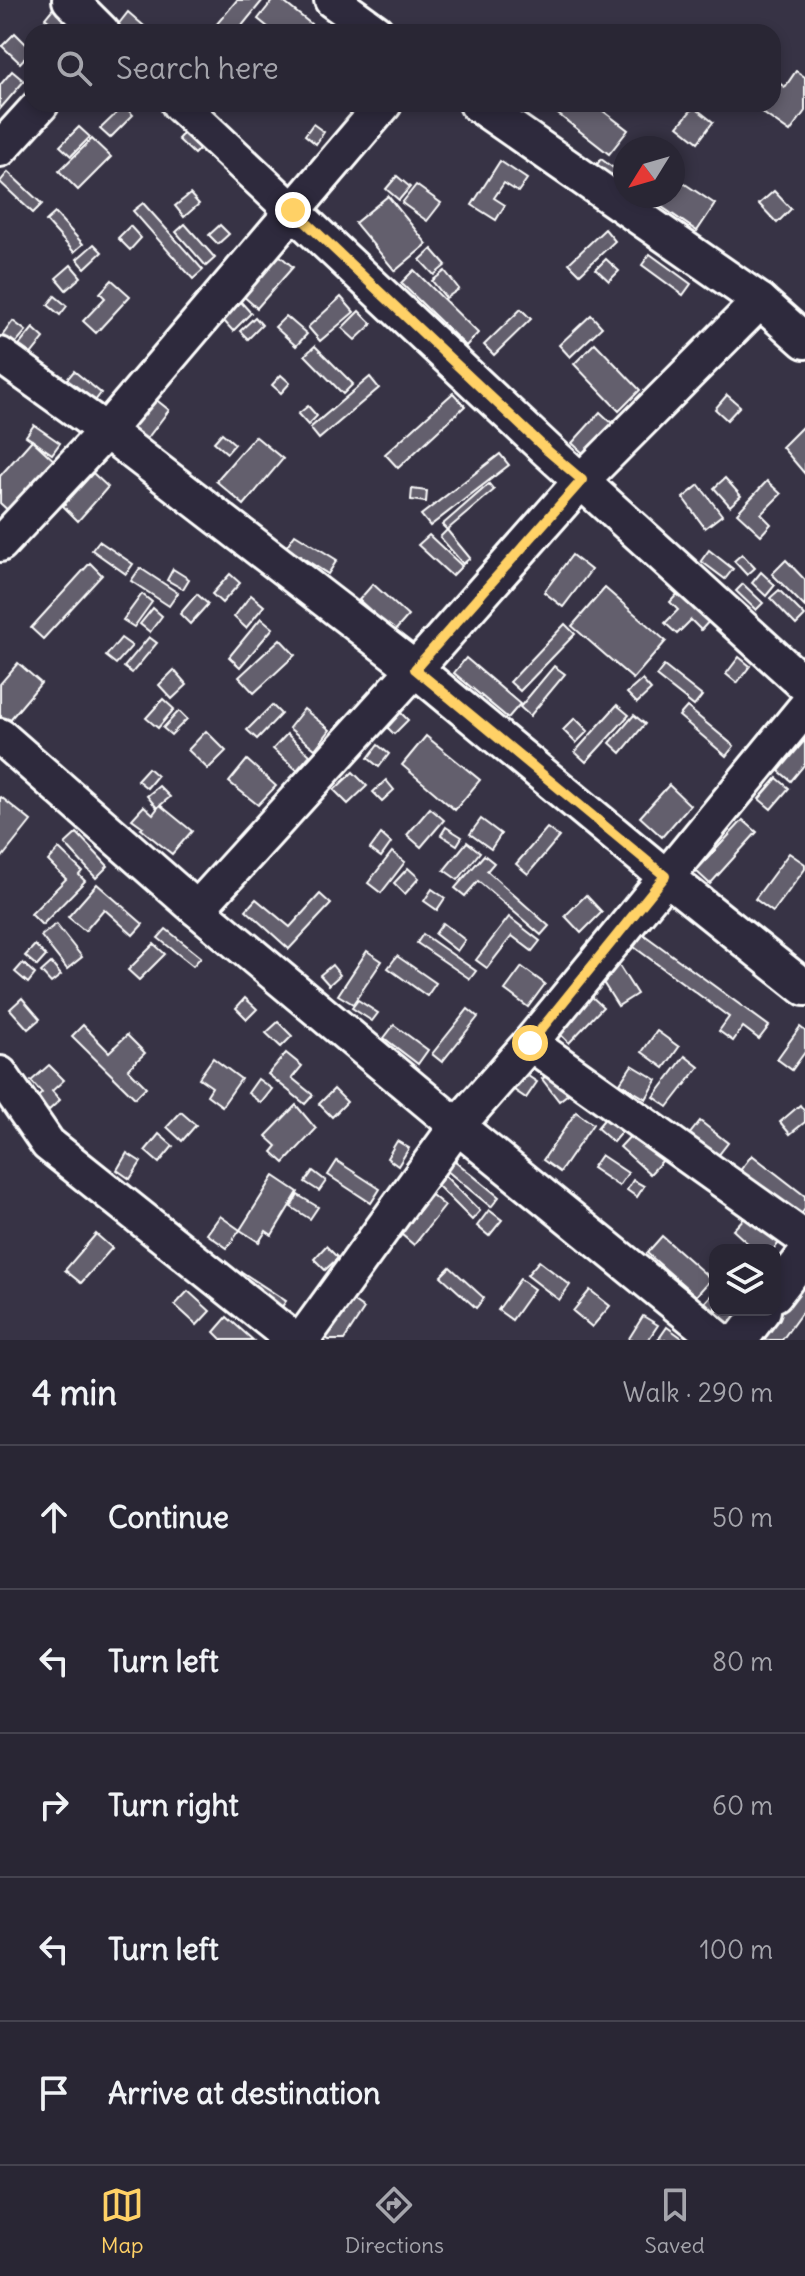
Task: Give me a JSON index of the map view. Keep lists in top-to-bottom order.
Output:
{
  "north": "bottom left",
  "page": {
    "search": "Search here",
    "heading": ["4 min", "Walk · 290 m"],
    "list": [
      ["Continue", "50 m"],
      ["Turn left", "80 m"],
      ["Turn right", "60 m"],
      ["Turn left", "100 m"],
      "Arrive at destination"
    ],
    "nav": ["Map", "Directions", "Saved"]
  }
}
